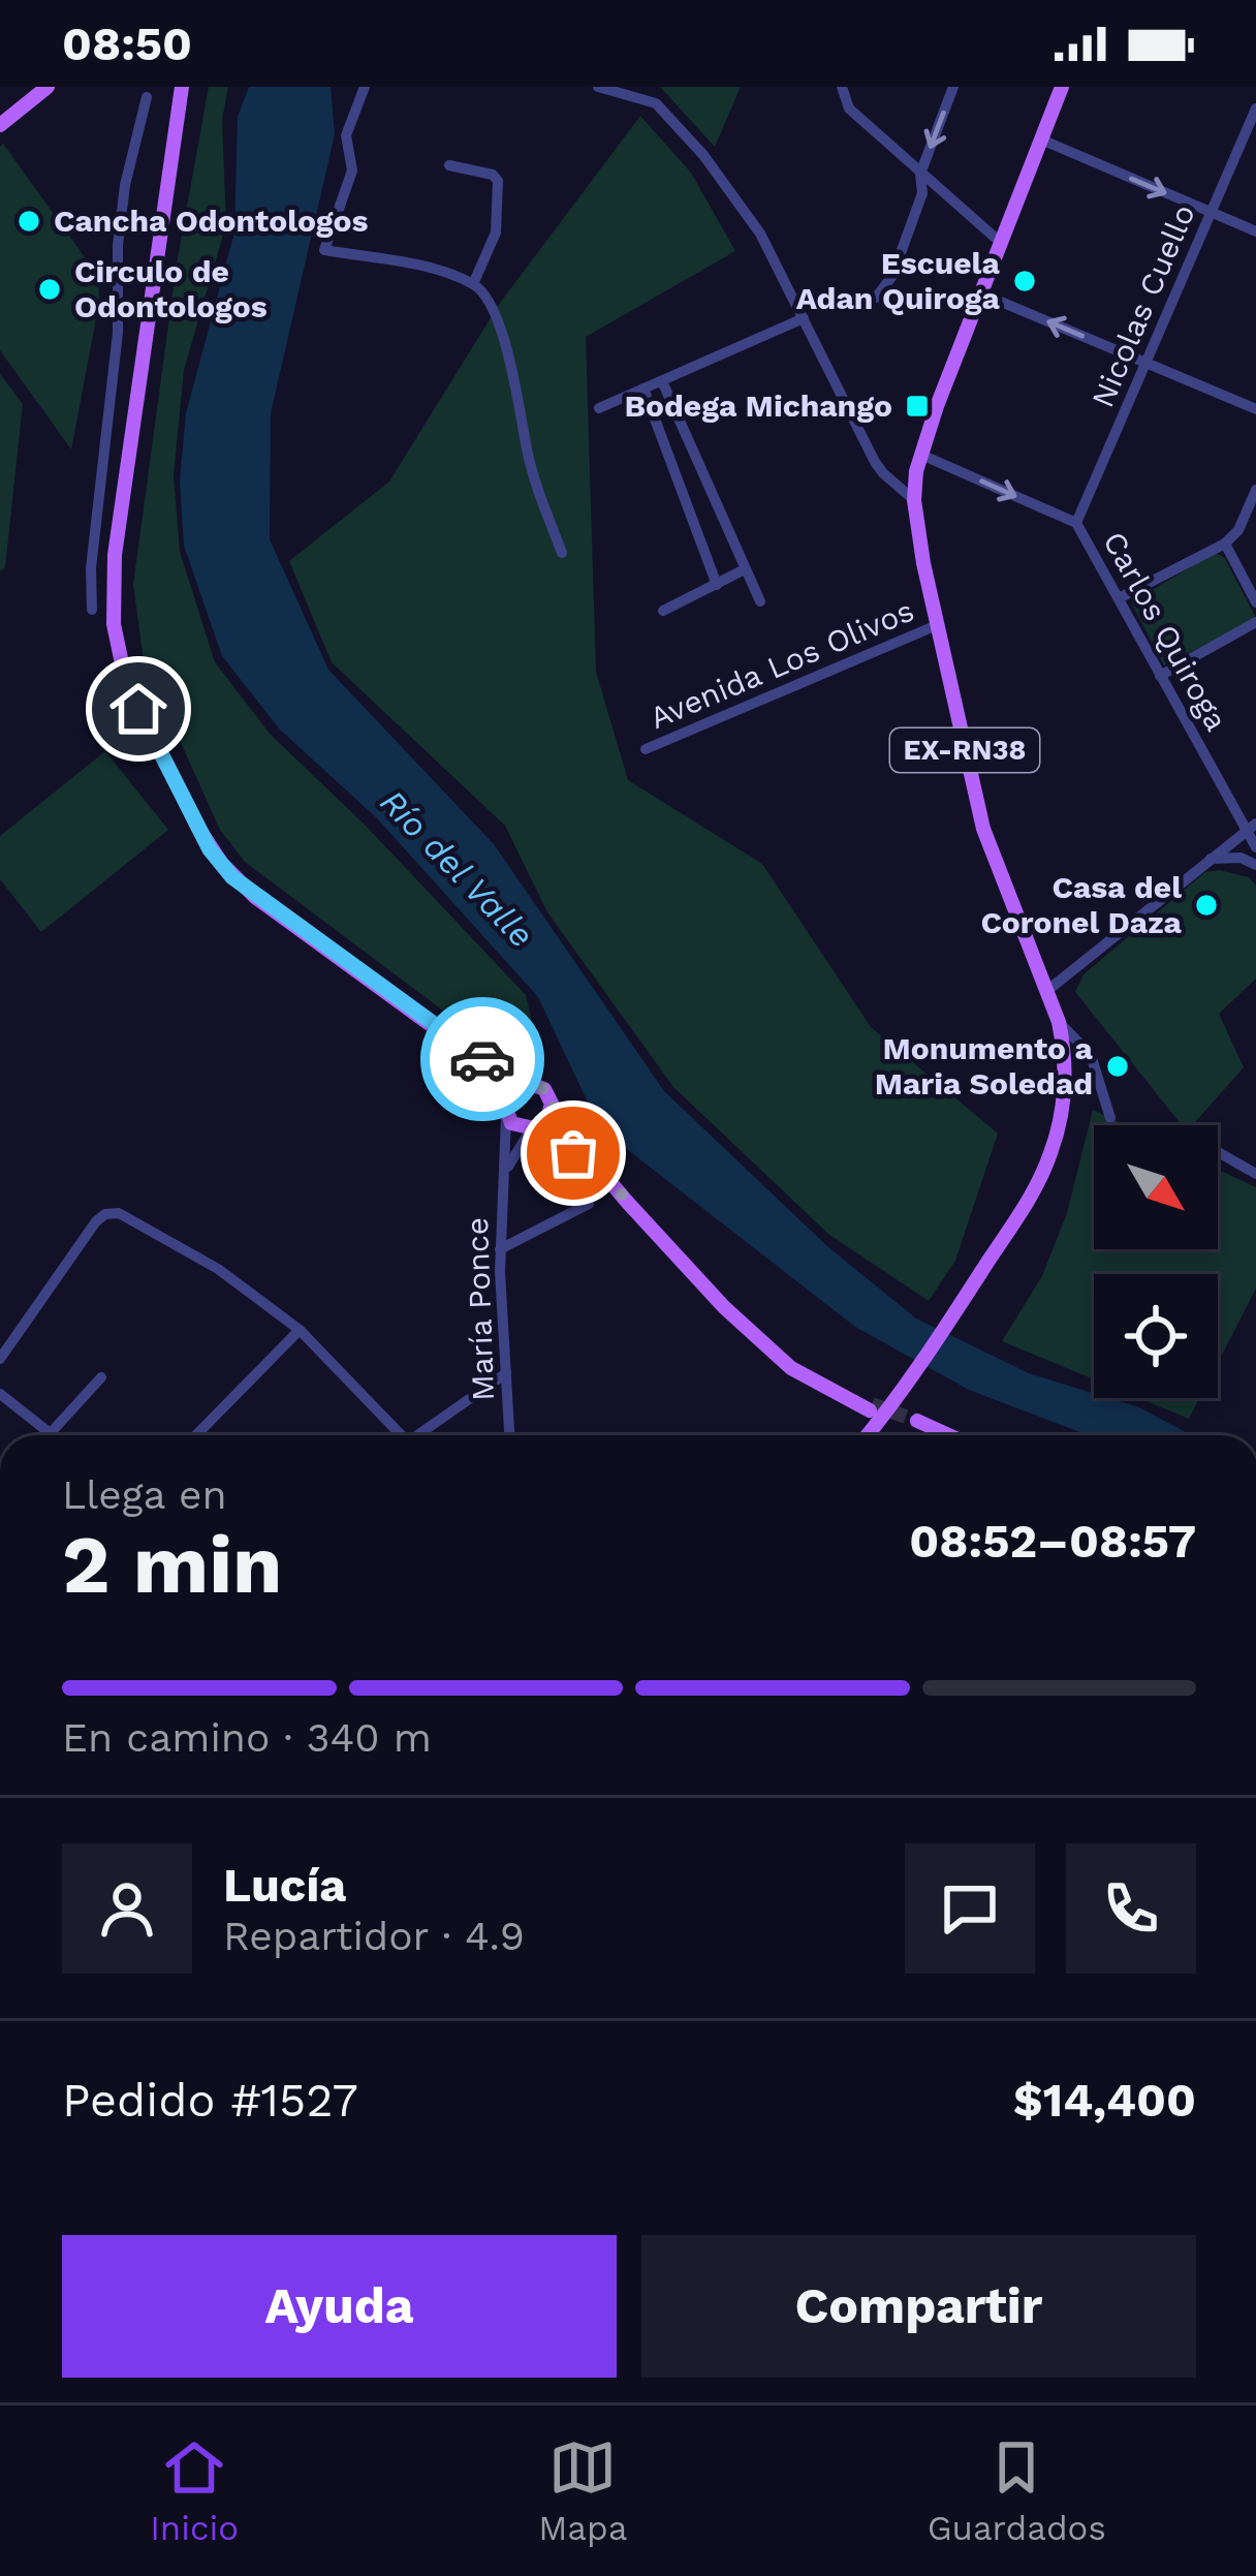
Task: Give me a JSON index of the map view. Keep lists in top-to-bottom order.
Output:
{
  "streets": {
    "main road": ["EX-RN38"],
    "street": [
      "Nicolas Cuello",
      "Carlos Quiroga",
      "Avenida Los Olivos",
      "María Ponce"
    ]
  },
  "crossings": [
    ["Nicolas Cuello", "Carlos Quiroga"],
    ["Carlos Quiroga", "EX-RN38"],
    ["Avenida Los Olivos", "EX-RN38"]
  ],
  "water": ["Río del Valle"],
  "places": {
    "other": [
      "Cancha Odontologos",
      "Escuela Adan Quiroga",
      "Circulo de Odontologos",
      "Casa del Coronel Daza",
      "Monumento a Maria Soledad"
    ],
    "transit": ["Bodega Michango"]
  },
  "north": "bottom right",
  "page": {
    "status": "08:50",
    "heading": ["2 min", "Llega en", "08:52–08:57"],
    "panel": [
      "Lucía",
      "Repartidor · 4.9",
      "Pedido #1527",
      "$14,400"
    ],
    "bar": "En camino · 340 m",
    "buttons": ["Ayuda", "Compartir"],
    "tabs": ["Inicio", "Mapa", "Guardados"]
  }
}
